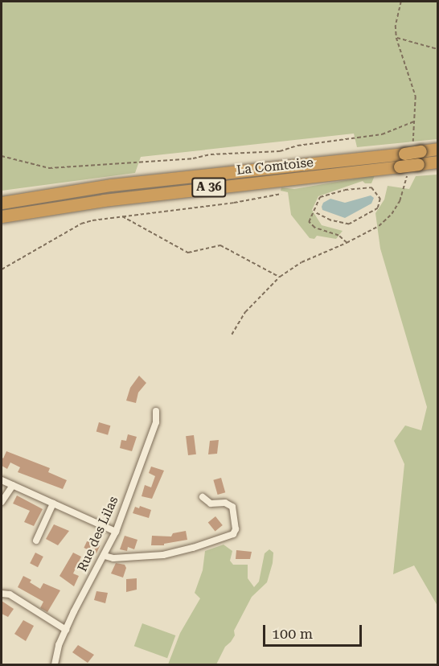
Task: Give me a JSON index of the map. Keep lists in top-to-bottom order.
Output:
{
  "streets": {
    "highway": ["La Comtoise", "A 36"],
    "street": ["Rue des Lilas"]
  },
  "scale_bar": "100 m"
}
